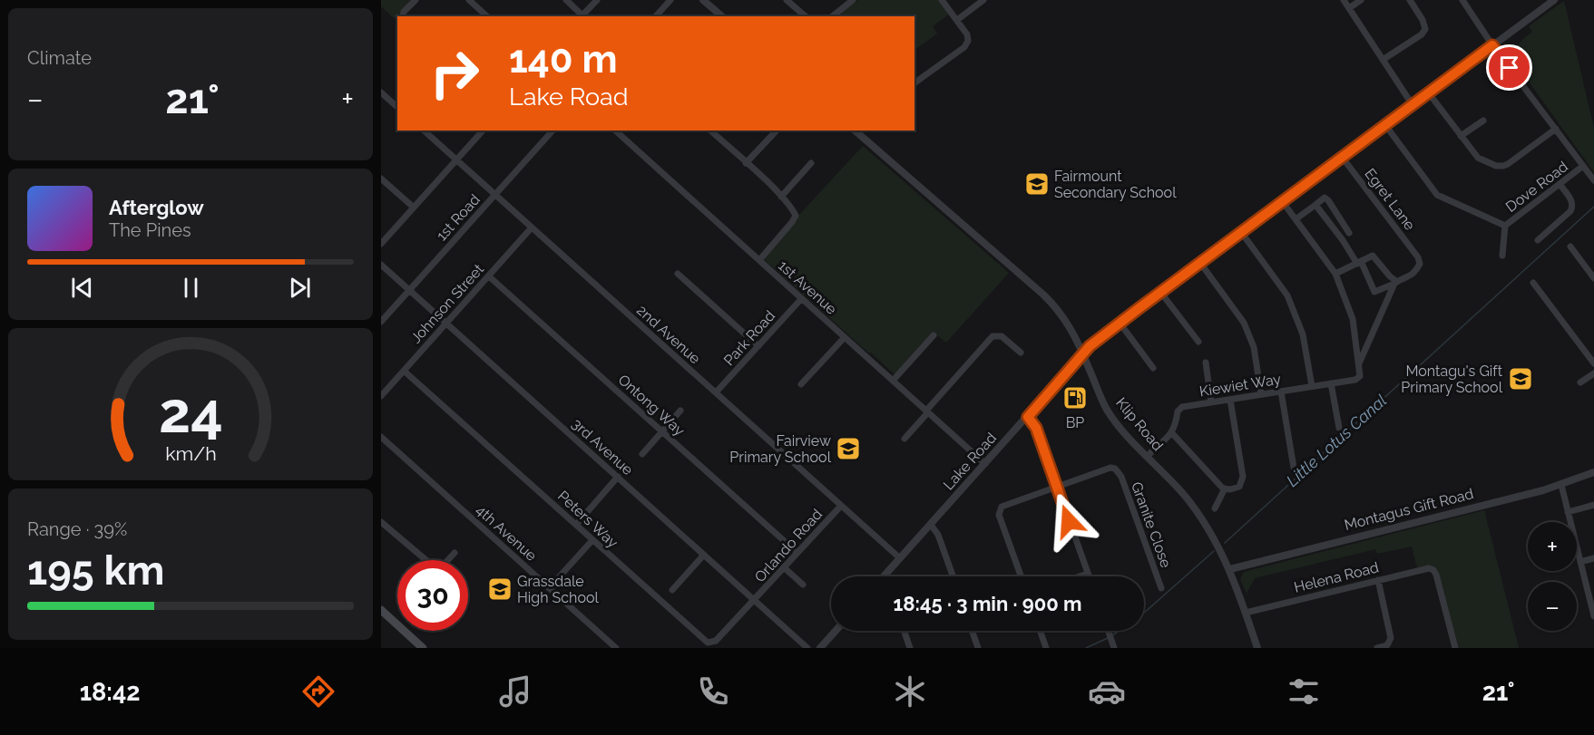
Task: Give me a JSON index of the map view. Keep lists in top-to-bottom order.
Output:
{
  "streets": {
    "street": [
      "Dove Road",
      "Egret Lane",
      "1st Road",
      "1st Avenue",
      "Johnson Street",
      "2nd Avenue",
      "Park Road",
      "Kiewiet Way",
      "Ontong Way",
      "Klip Road",
      "3rd Avenue",
      "Lake Road",
      "Montagus Gift Road",
      "Peters Way",
      "Granite Close",
      "4th Avenue",
      "Orlando Road",
      "Helena Road"
    ]
  },
  "crossings": [
    ["Dove Road", "Lake Road"],
    ["Egret Lane", "Lake Road"],
    ["1st Road", "2nd Avenue"],
    ["1st Road", "3rd Avenue"],
    ["1st Avenue", "Park Road"],
    ["1st Avenue", "Lake Road"],
    ["Johnson Street", "2nd Avenue"],
    ["Johnson Street", "Ontong Way"],
    ["Johnson Street", "3rd Avenue"],
    ["Johnson Street", "Peters Way"],
    ["2nd Avenue", "Park Road"],
    ["2nd Avenue", "Lake Road"],
    ["2nd Avenue", "Orlando Road"],
    ["Kiewiet Way", "Klip Road"],
    ["Ontong Way", "Orlando Road"],
    ["Klip Road", "Lake Road"],
    ["Klip Road", "Montagus Gift Road"],
    ["Klip Road", "Helena Road"],
    ["3rd Avenue", "Peters Way"],
    ["3rd Avenue", "Orlando Road"],
    ["Peters Way", "Orlando Road"]
  ],
  "water": ["Little Lotus Canal"],
  "places": {
    "school or university": [
      "Fairmount Secondary School",
      "Montagu's Gift Primary School",
      "Fairview Primary School",
      "Grassdale High School"
    ],
    "fuel station": ["BP"]
  },
  "page": {
    "tile": [
      "Climate",
      ["Range · 39%", "195 km"]
    ],
    "turn": ["140 m", "Lake Road"],
    "heat": ["−", "21°", "+"],
    "song": ["Afterglow", "The Pines"],
    "map_buttons": ["+", "−"],
    "limit": "30",
    "trip": "18:45 · 3 min · 900 m",
    "tabs": ["18:42", "21°"],
    "gauge": ["24", "km/h"]
  }
}
